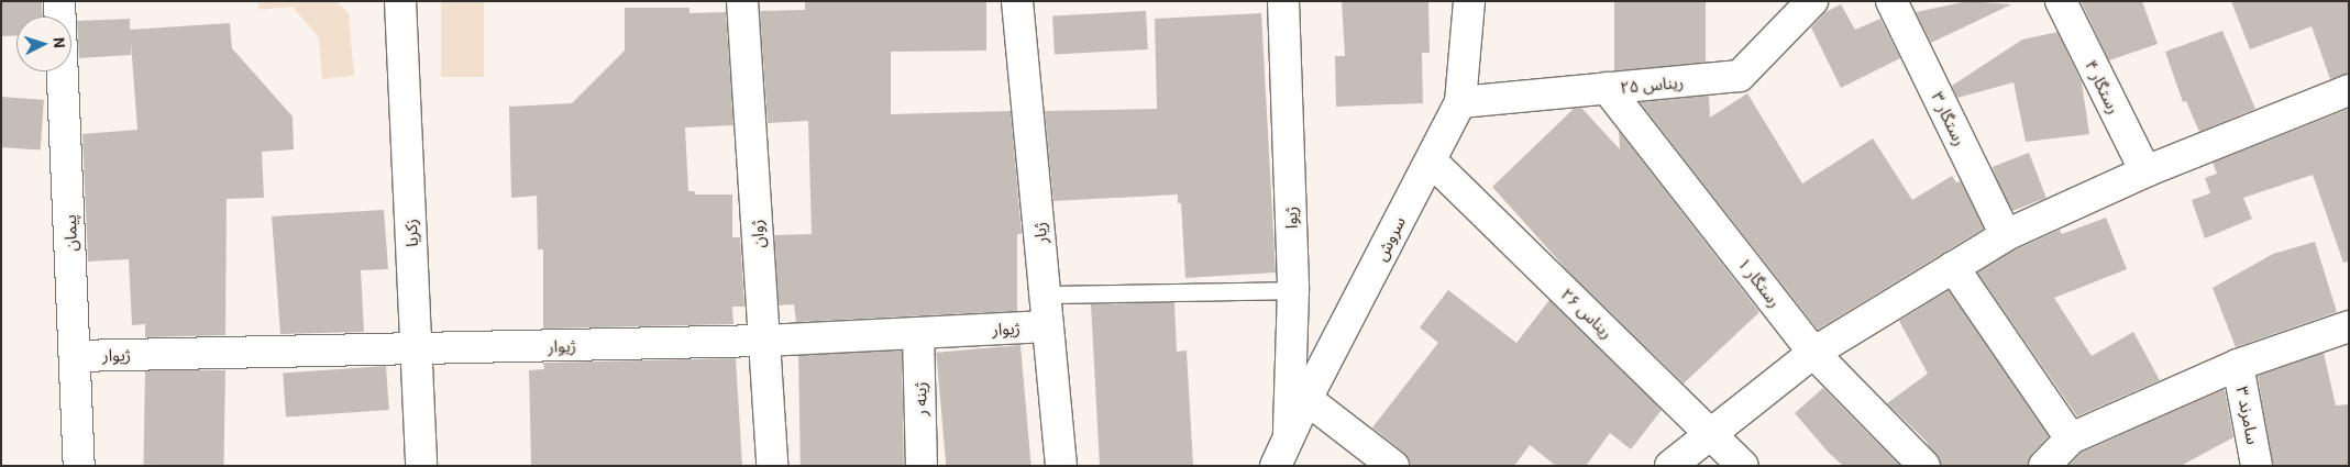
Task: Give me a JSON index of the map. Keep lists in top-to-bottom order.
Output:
{
  "streets": {
    "street": [
      "ریناس ۲۵",
      "رستگار ۴",
      "رستگار ۳",
      "ژیوا",
      "پیمان",
      "زکریا",
      "ژیار",
      "ژوان",
      "سروش",
      "رستگار ۱",
      "ریناس ۲۶",
      "ژیوار",
      "ژینه ر",
      "سامرند ۳"
    ]
  },
  "crossings": [
    ["ریناس ۲۵", "سروش"],
    ["ریناس ۲۵", "رستگار ۱"],
    ["ژیوا", "سروش"],
    ["پیمان", "ژیوار"],
    ["زکریا", "ژیوار"],
    ["ژیار", "ژیوار"],
    ["ژوان", "ژیوار"],
    ["سروش", "ریناس ۲۶"],
    ["ژیوار", "ژینه ر"]
  ],
  "north": "right"
}
